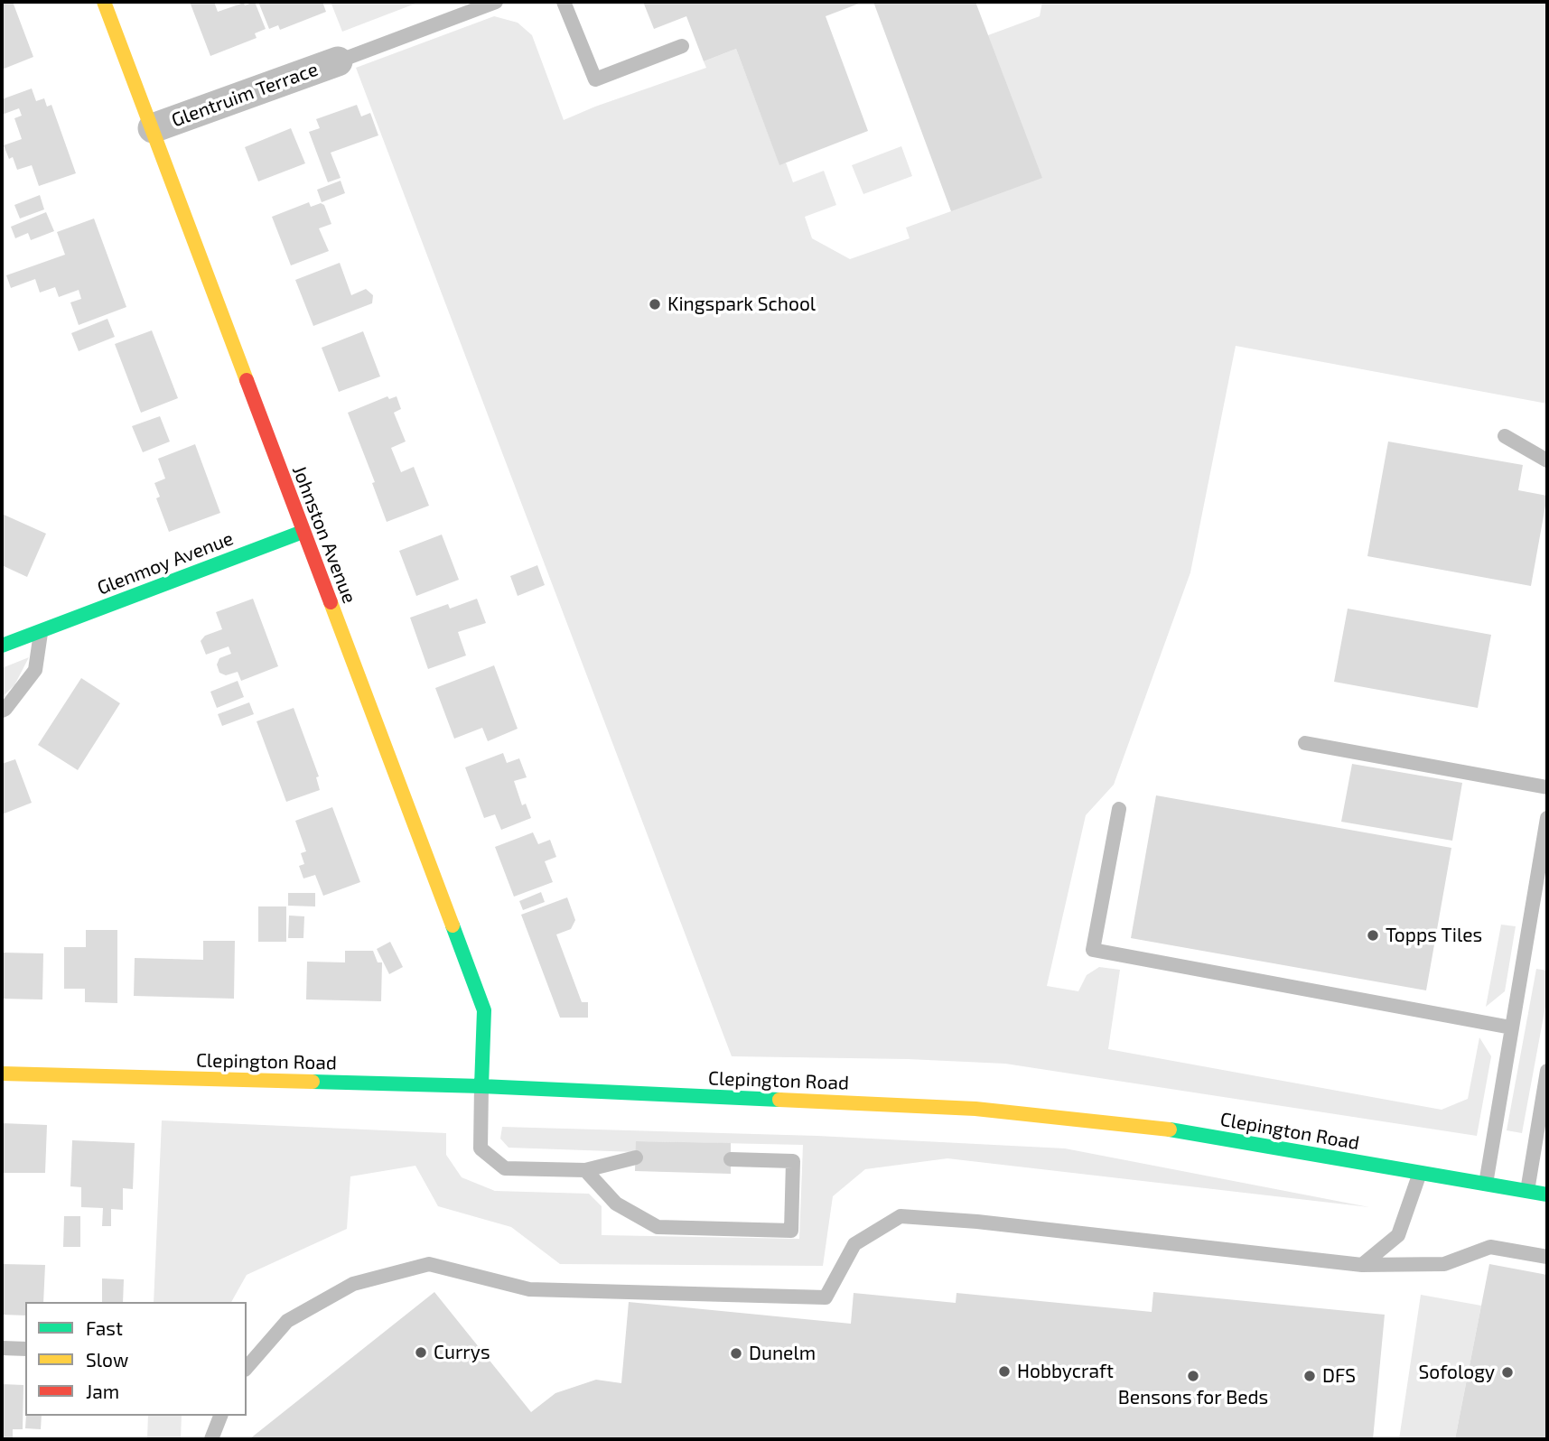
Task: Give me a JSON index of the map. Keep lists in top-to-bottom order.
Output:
{
  "streets": {
    "main road": ["Johnston Avenue", "Glenmoy Avenue", "Clepington Road"],
    "street": ["Glentruim Terrace"]
  },
  "crossings": [
    ["Glentruim Terrace", "Johnston Avenue"],
    ["Johnston Avenue", "Glenmoy Avenue"],
    ["Johnston Avenue", "Clepington Road"]
  ],
  "places": [
    "Kingspark School",
    "Topps Tiles",
    "Currys",
    "Dunelm",
    "Hobbycraft",
    "Sofology",
    "Bensons for Beds",
    "DFS"
  ],
  "legend": ["Fast", "Slow", "Jam"]
}
